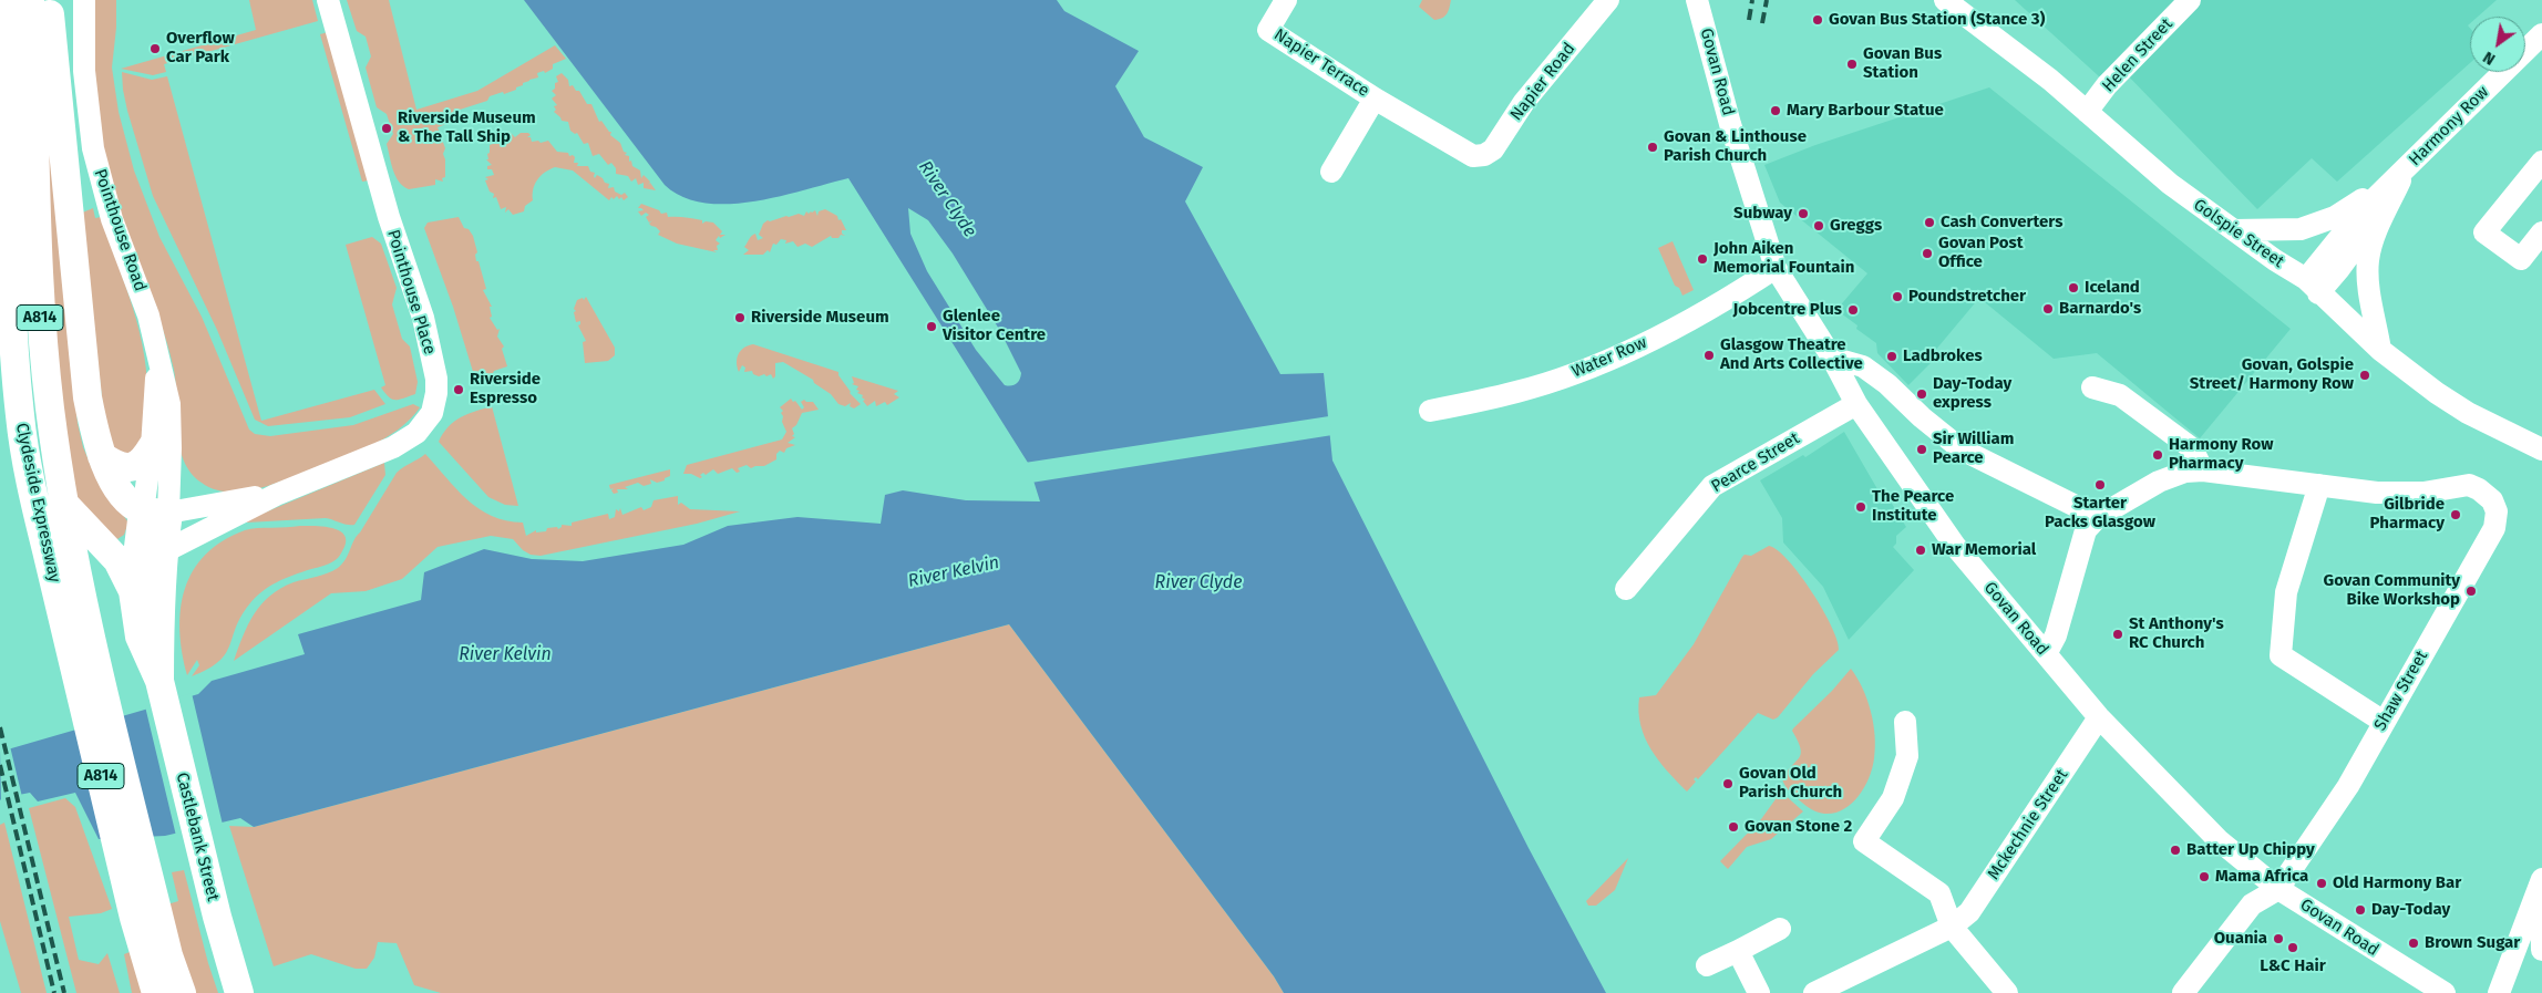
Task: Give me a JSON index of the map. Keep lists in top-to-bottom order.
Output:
{
  "streets": {
    "main road": ["A814", "Clydeside Expressway", "Castlebank Street"],
    "street": [
      "Helen Street",
      "Napier Terrace",
      "Govan Road",
      "Napier Road",
      "Harmony Row",
      "Pointhouse Road",
      "Golspie Street",
      "Pointhouse Place",
      "Water Row",
      "Pearce Street",
      "Shaw Street",
      "Mckechnie Street"
    ]
  },
  "crossings": [
    ["Helen Street", "Golspie Street"],
    ["Napier Terrace", "Napier Road"],
    ["Govan Road", "Water Row"],
    ["Govan Road", "Pearce Street"],
    ["Govan Road", "Shaw Street"],
    ["Govan Road", "Mckechnie Street"],
    ["Harmony Row", "Golspie Street"],
    ["Pointhouse Road", "Pointhouse Place"],
    ["Pointhouse Road", "A814"],
    ["Pointhouse Road", "Castlebank Street"],
    ["Pointhouse Place", "A814"],
    ["Pointhouse Place", "Castlebank Street"],
    ["A814", "Castlebank Street"]
  ],
  "water": ["River Clyde", "River Kelvin"],
  "places": [
    "Govan Bus Station (Stance 3)",
    "Overflow Car Park",
    "Govan Bus Station",
    "Mary Barbour Statue",
    "Riverside Museum & The Tall Ship",
    "Govan & Linthouse Parish Church",
    "Subway",
    "Cash Converters",
    "Greggs",
    "Govan Post Office",
    "John Aiken Memorial Fountain",
    "Iceland",
    "Poundstretcher",
    "Barnardo's",
    "Jobcentre Plus",
    "Riverside Museum",
    "Glenlee Visitor Centre",
    "Glasgow Theatre And Arts Collective",
    "Ladbrokes",
    "Govan, Golspie Street/ Harmony Row",
    "Riverside Espresso",
    "Day-Today express",
    "Sir William Pearce",
    "Harmony Row Pharmacy",
    "Starter Packs Glasgow",
    "The Pearce Institute",
    "Gilbride Pharmacy",
    "War Memorial",
    "Govan Community Bike Workshop",
    "St Anthony's RC Church",
    "Govan Old Parish Church",
    "Govan Stone 2",
    "Batter Up Chippy",
    "Mama Africa",
    "Old Harmony Bar",
    "Day-Today",
    "Ouania",
    "Brown Sugar",
    "L&C Hair"
  ],
  "north": "bottom left"
}
